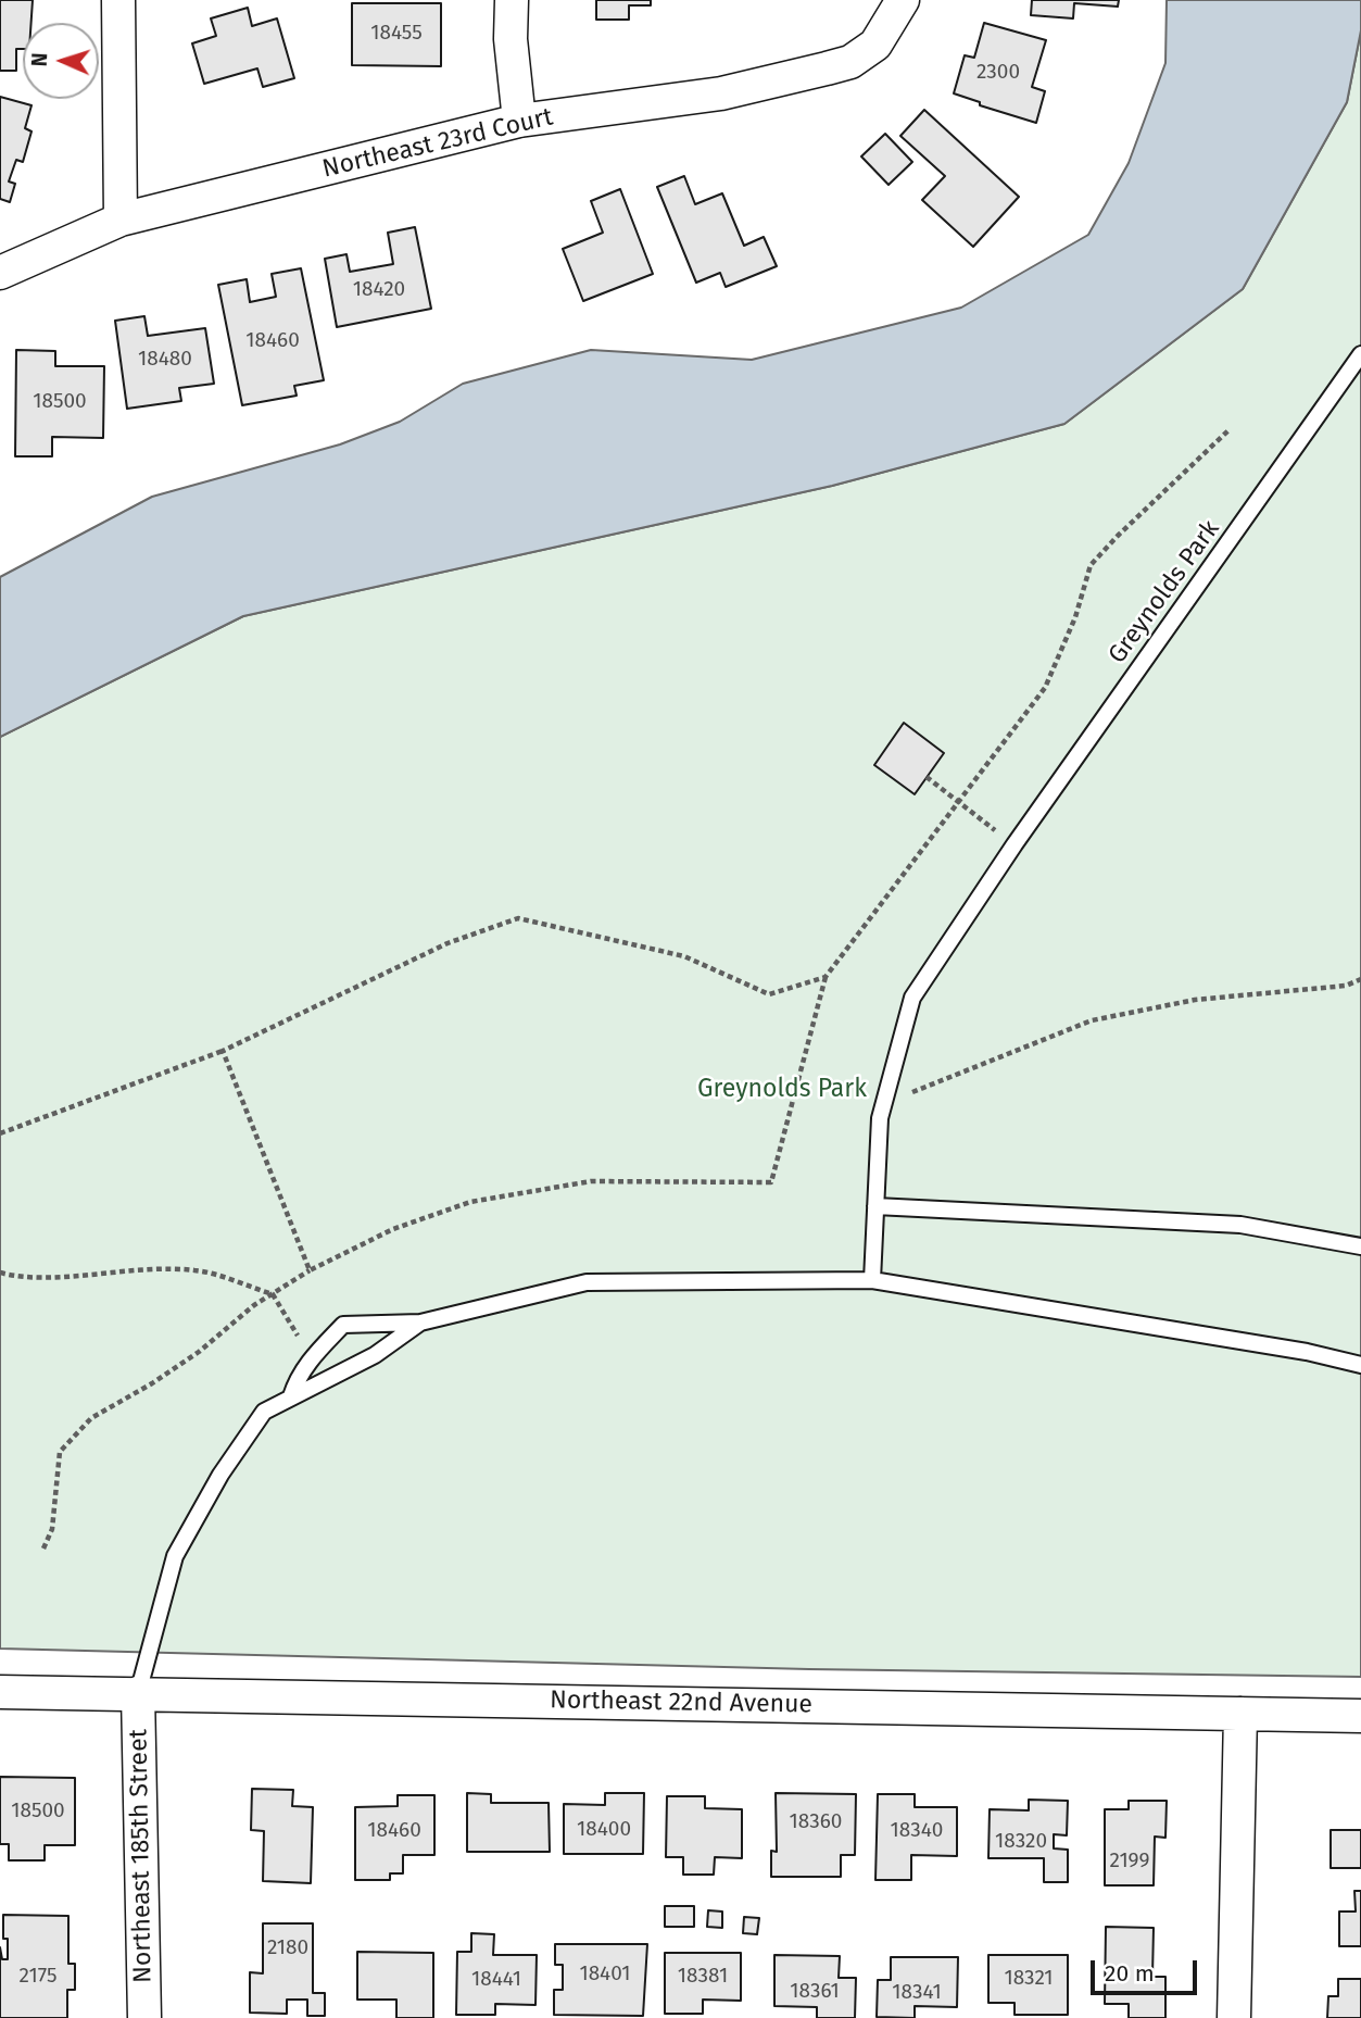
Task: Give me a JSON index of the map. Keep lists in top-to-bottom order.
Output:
{
  "streets": {
    "street": ["Northeast 23rd Court", "Northeast 22nd Avenue", "Northeast 185th Street"],
    "lane": ["Greynolds Park"]
  },
  "crossings": [
    ["Northeast 22nd Avenue", "Northeast 185th Street"]
  ],
  "parks": ["Greynolds Park"],
  "house_numbers": [
    "18455",
    "2300",
    "18420",
    "18460",
    "18480",
    "18500",
    "18500",
    "18360",
    "18400",
    "18460",
    "18340",
    "18320",
    "2199",
    "2180",
    "18401",
    "2175",
    "18381",
    "18321",
    "18441",
    "18361",
    "18341"
  ],
  "scale_bar": "20 m",
  "north": "left"
}
